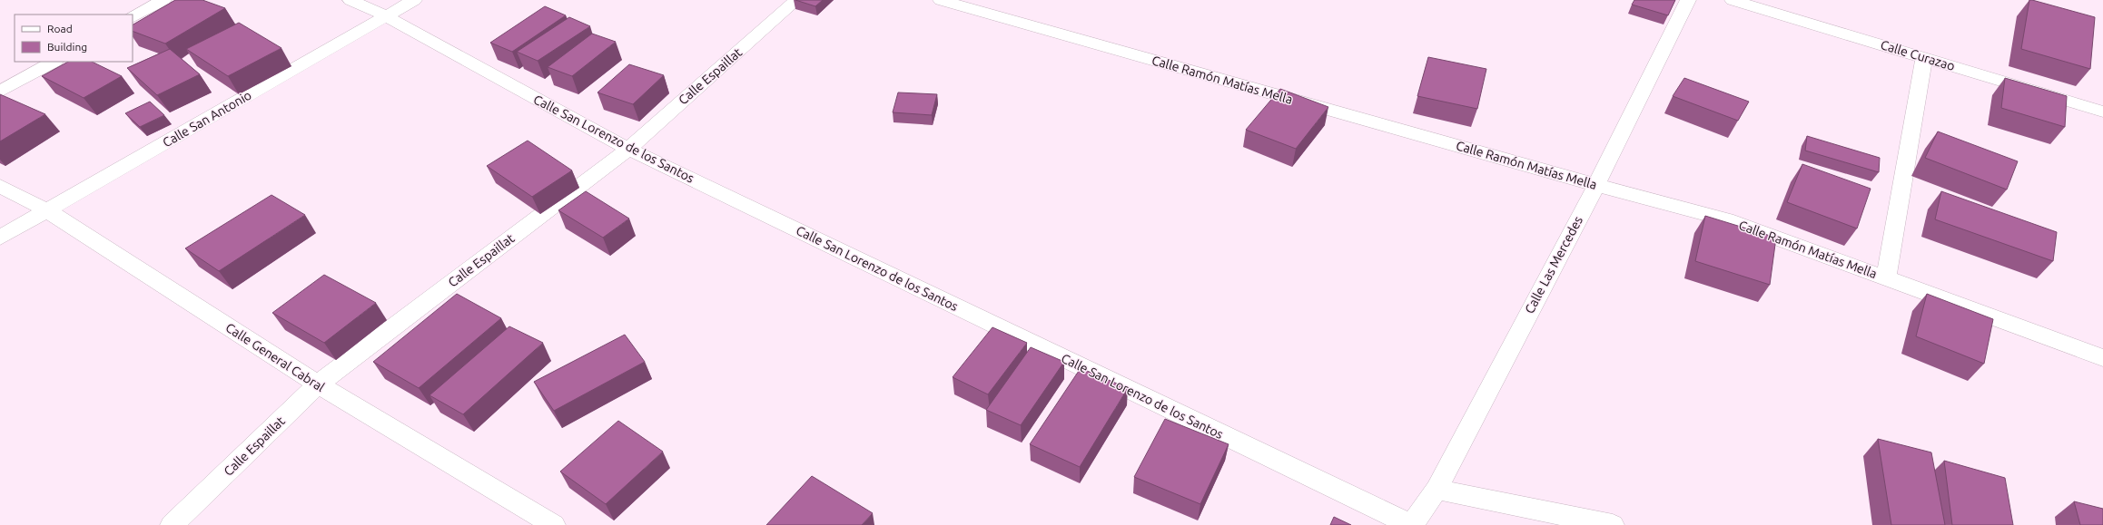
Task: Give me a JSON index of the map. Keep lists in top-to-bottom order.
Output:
{
  "streets": {
    "street": [
      "Calle Curazao",
      "Calle Espaillat",
      "Calle Ramón Matías Mella",
      "Calle San Antonio",
      "Calle San Lorenzo de los Santos",
      "Calle Las Mercedes",
      "Calle General Cabral"
    ]
  },
  "crossings": [
    ["Calle Espaillat", "Calle San Lorenzo de los Santos"],
    ["Calle Espaillat", "Calle General Cabral"],
    ["Calle Ramón Matías Mella", "Calle Las Mercedes"],
    ["Calle San Antonio", "Calle San Lorenzo de los Santos"],
    ["Calle San Antonio", "Calle General Cabral"],
    ["Calle San Lorenzo de los Santos", "Calle Las Mercedes"]
  ],
  "legend": ["Road", "Building"]
}
